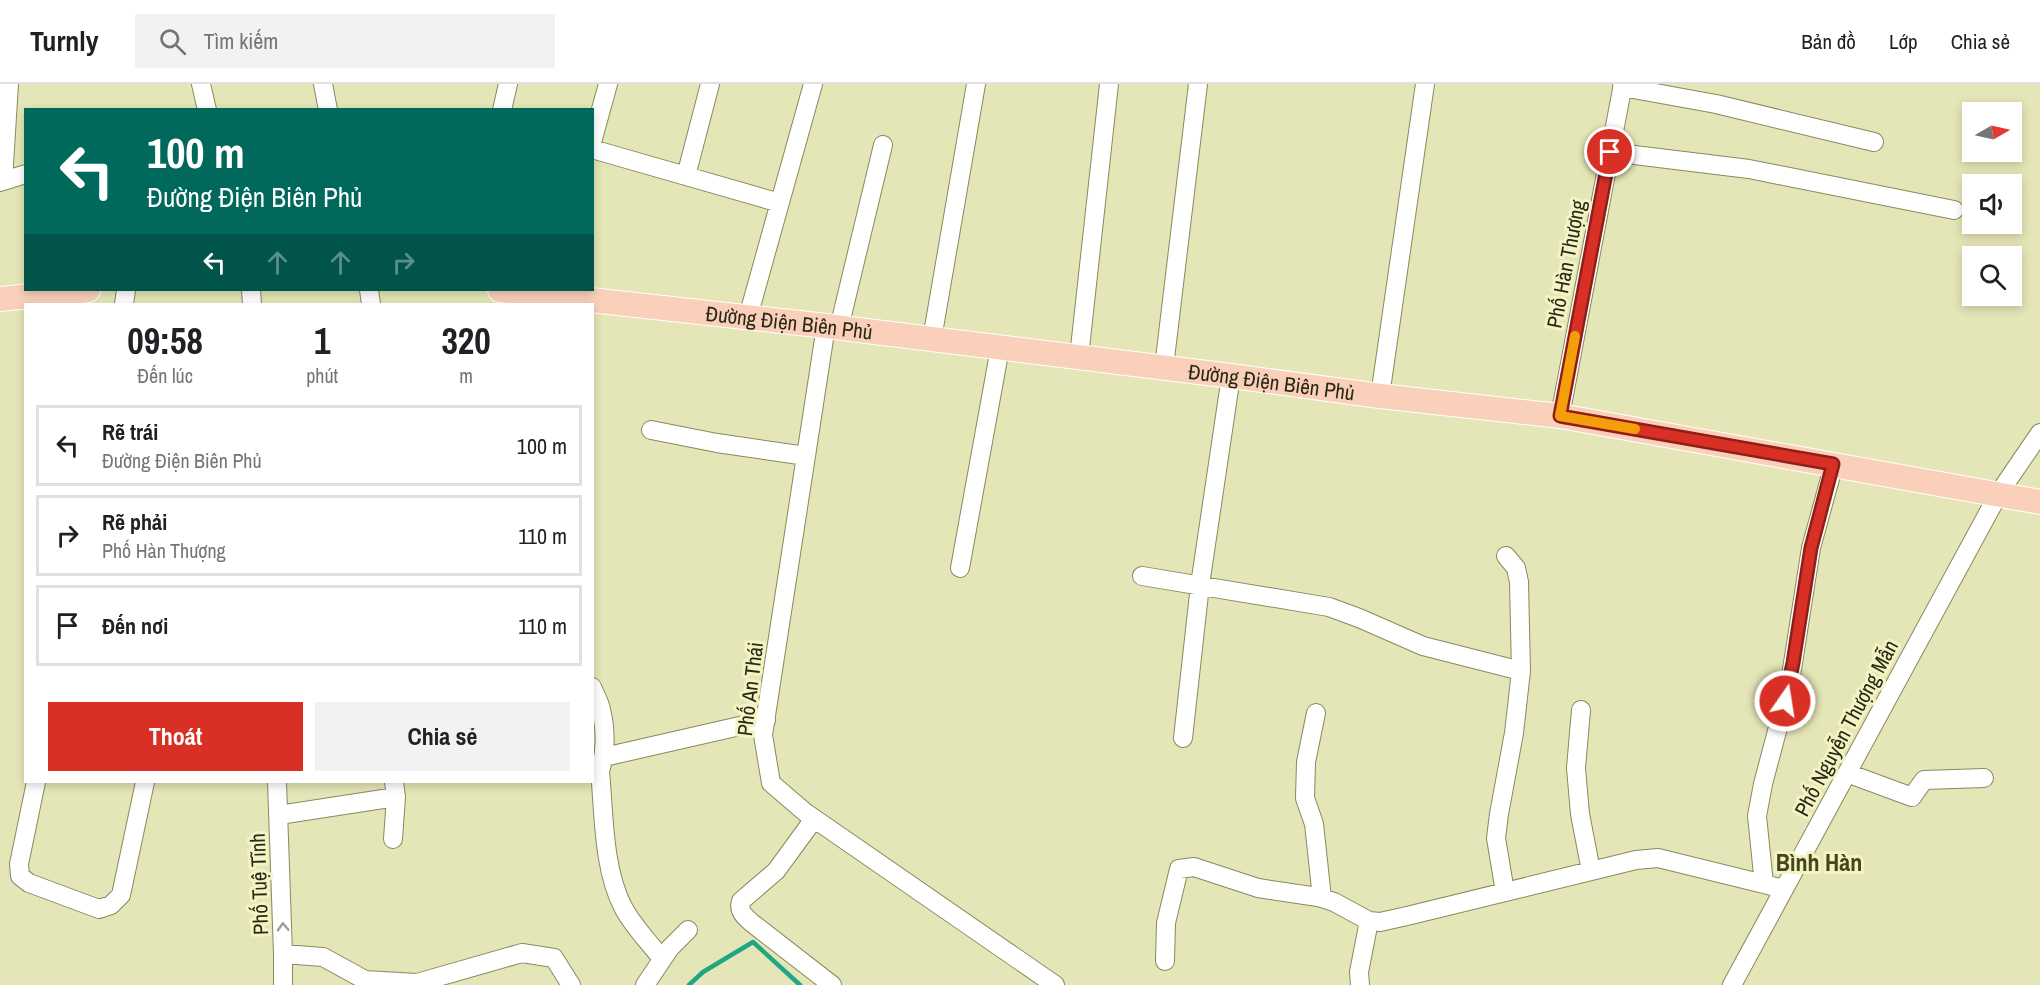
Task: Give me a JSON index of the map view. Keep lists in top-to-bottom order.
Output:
{
  "streets": {
    "main road": ["Đường Điện Biên Phủ"],
    "street": [
      "Phố Hàn Thượng",
      "Phố An Thái",
      "Phố Nguyễn Thượng Mẫn",
      "Phố Tuệ Tĩnh"
    ]
  },
  "crossings": [
    ["Phố Hàn Thượng", "Đường Điện Biên Phủ"],
    ["Đường Điện Biên Phủ", "Phố An Thái"],
    ["Đường Điện Biên Phủ", "Phố Nguyễn Thượng Mẫn"]
  ],
  "one_way": ["Phố Tuệ Tĩnh"],
  "districts": ["Bình Hàn"],
  "north": "right",
  "page": {
    "header": "Turnly",
    "search": "Tìm kiếm",
    "nav": ["Bản đồ", "Lớp", "Chia sẻ"],
    "turn": ["100 m", "Đường Điện Biên Phủ"],
    "eta": [
      "09:58",
      "Đến lúc",
      "1",
      "phút",
      "320",
      "m"
    ],
    "list": [
      {
        "name": "Rẽ trái",
        "note": "Đường Điện Biên Phủ",
        "value": "100 m"
      },
      {
        "name": "Rẽ phải",
        "note": "Phố Hàn Thượng",
        "value": "110 m"
      },
      {
        "name": "Đến nơi",
        "value": "110 m"
      }
    ],
    "buttons": ["Thoát", "Chia sẻ"]
  }
}
